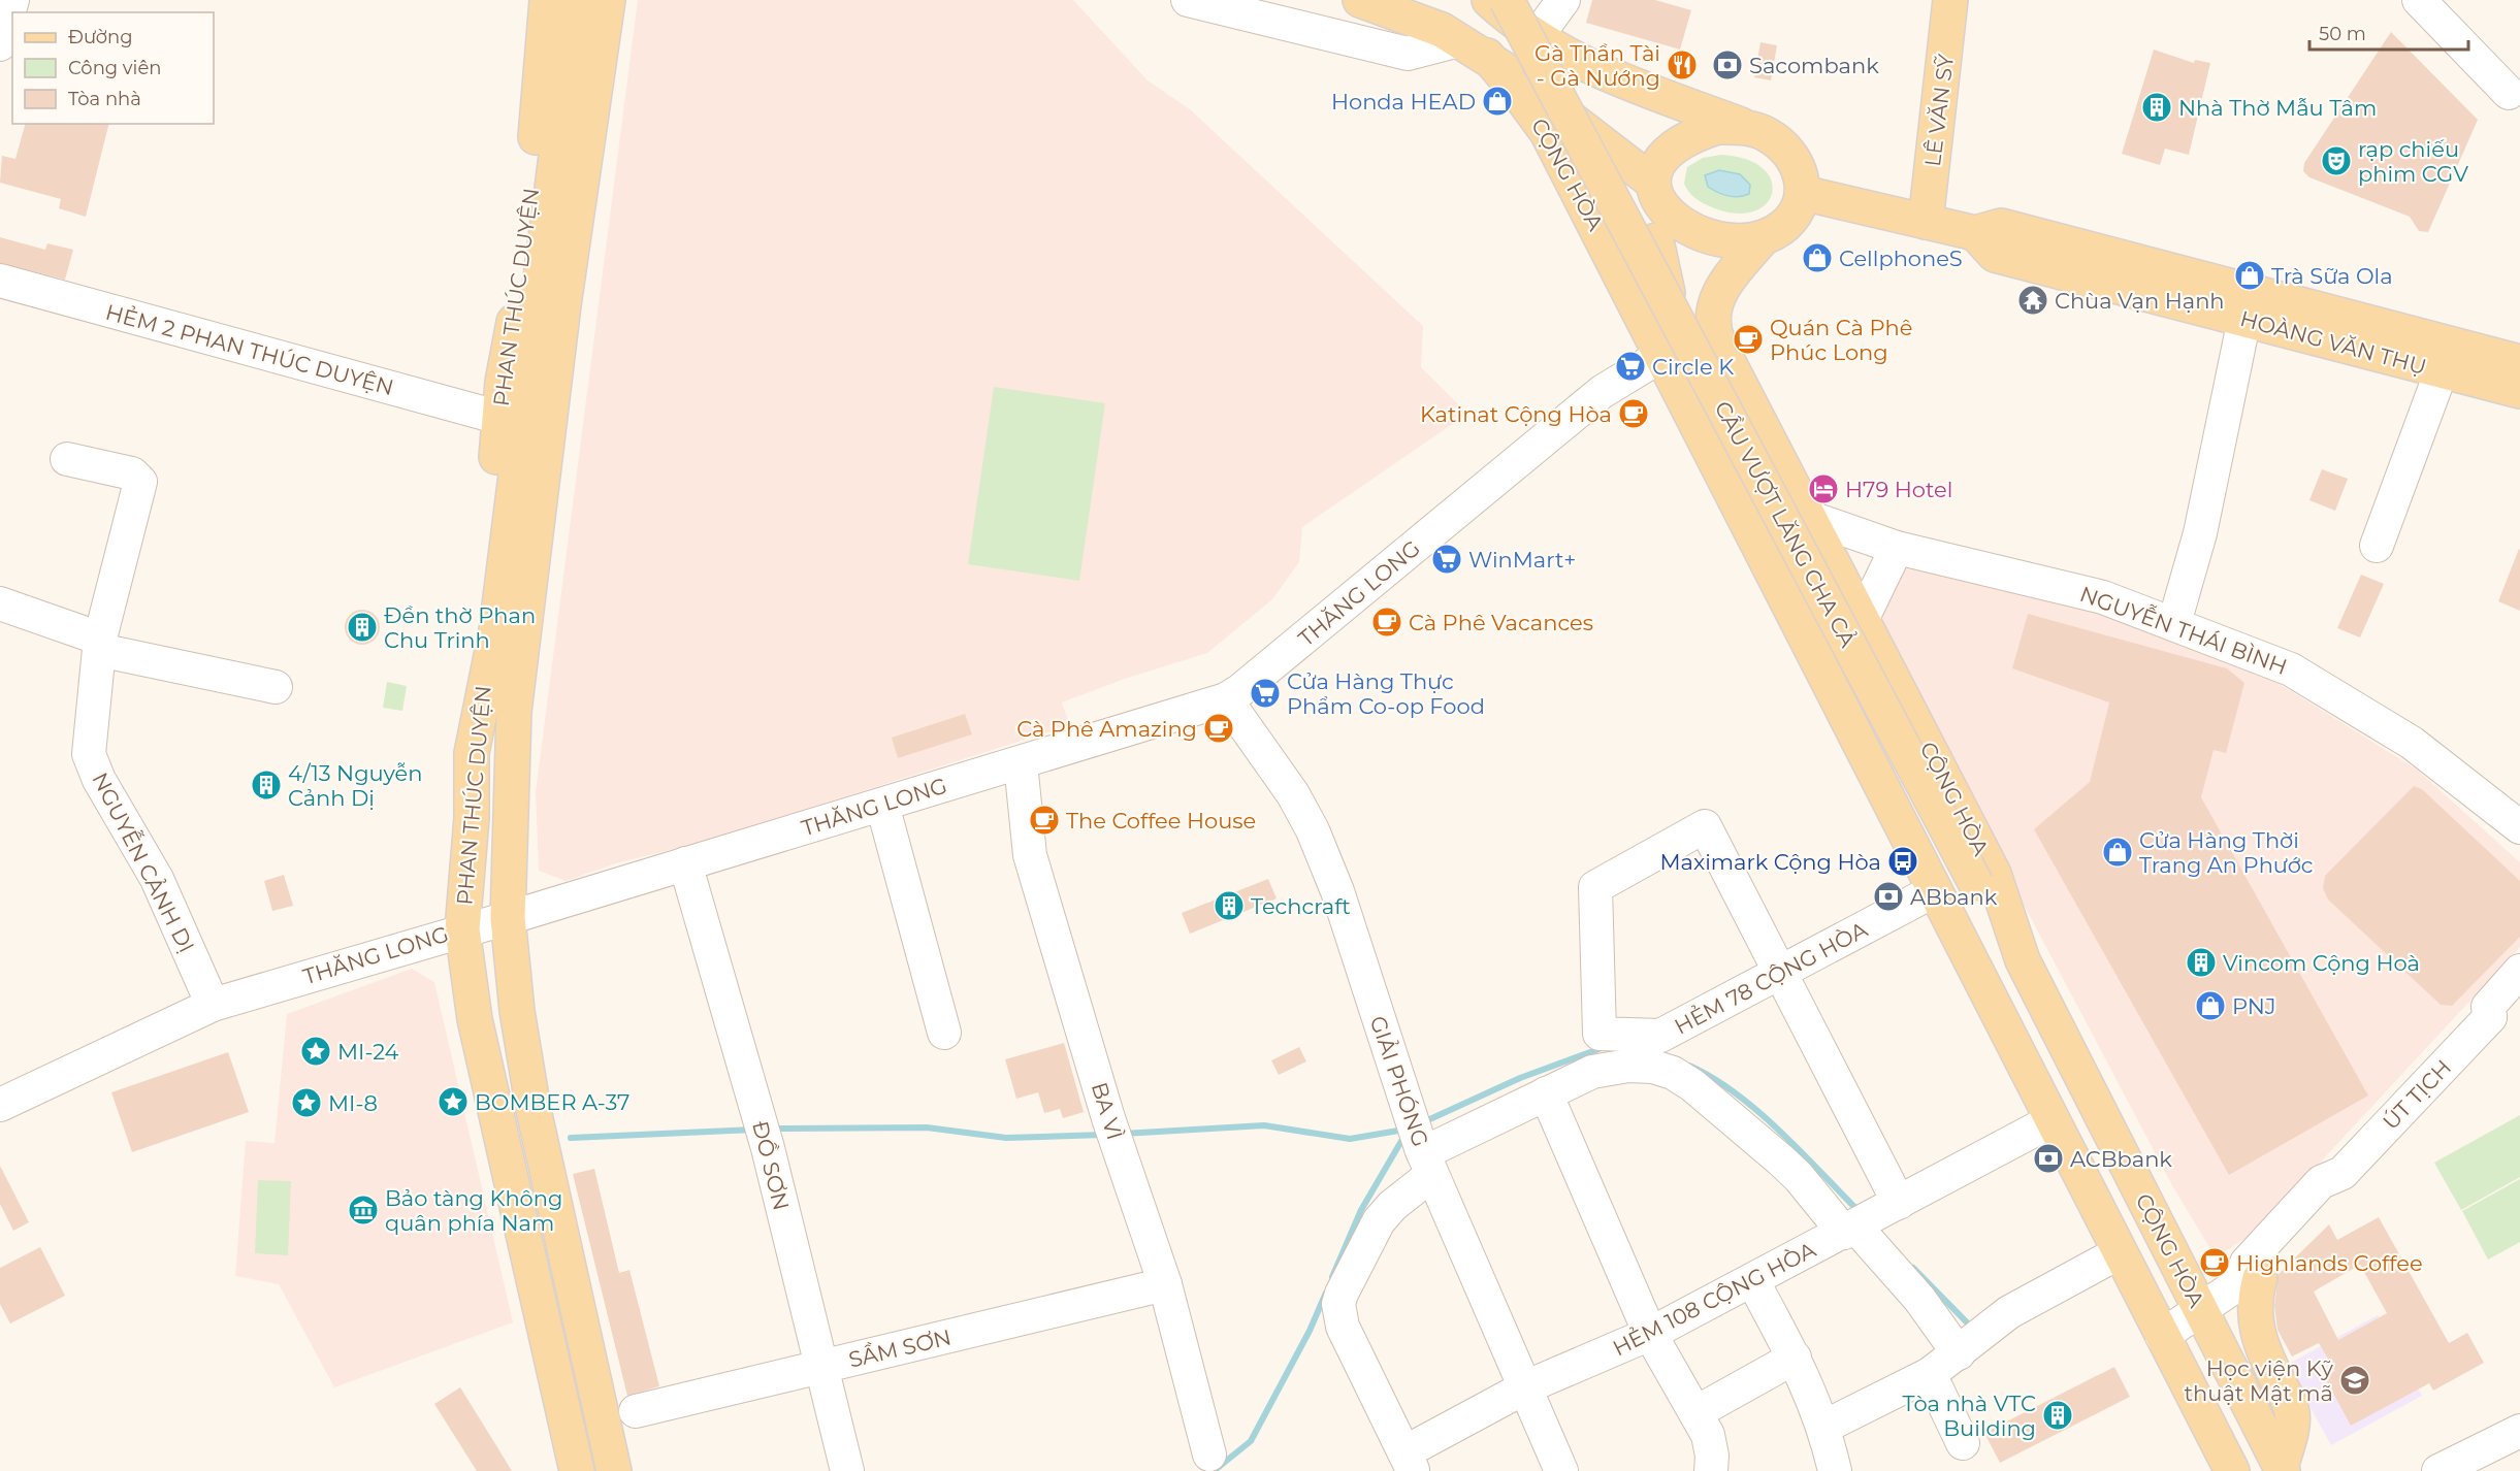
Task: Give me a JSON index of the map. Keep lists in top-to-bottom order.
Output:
{
  "streets": {
    "main road": [
      "LÊ VĂN SỸ",
      "CỘNG HÒA",
      "PHAN THÚC DUYỆN",
      "HOÀNG VĂN THỤ",
      "CẦU VƯỢT LĂNG CHA CẢ"
    ],
    "street": [
      "HẺM 2 PHAN THÚC DUYỆN",
      "THĂNG LONG",
      "NGUYỄN THÁI BÌNH",
      "NGUYỄN CẢNH DỊ",
      "HẺM 78 CỘNG HÒA",
      "GIẢI PHÓNG",
      "ÚT TỊCH",
      "BA VÌ",
      "ĐỒ SƠN",
      "HẺM 108 CỘNG HÒA",
      "SẦM SƠN"
    ]
  },
  "crossings": [
    ["LÊ VĂN SỸ", "HOÀNG VĂN THỤ"],
    ["CỘNG HÒA", "HOÀNG VĂN THỤ"],
    ["CỘNG HÒA", "CẦU VƯỢT LĂNG CHA CẢ"],
    ["CỘNG HÒA", "THĂNG LONG"],
    ["CỘNG HÒA", "NGUYỄN THÁI BÌNH"],
    ["CỘNG HÒA", "HẺM 78 CỘNG HÒA"],
    ["CỘNG HÒA", "ÚT TỊCH"],
    ["CỘNG HÒA", "HẺM 108 CỘNG HÒA"],
    ["PHAN THÚC DUYỆN", "HẺM 2 PHAN THÚC DUYỆN"],
    ["PHAN THÚC DUYỆN", "THĂNG LONG"],
    ["THĂNG LONG", "NGUYỄN CẢNH DỊ"],
    ["THĂNG LONG", "GIẢI PHÓNG"],
    ["THĂNG LONG", "BA VÌ"],
    ["THĂNG LONG", "ĐỒ SƠN"],
    ["GIẢI PHÓNG", "HẺM 108 CỘNG HÒA"],
    ["BA VÌ", "SẦM SƠN"],
    ["ĐỒ SƠN", "SẦM SƠN"]
  ],
  "places": {
    "restaurant": ["Gà Thần Tài - Gà Nướng"],
    "bank": ["Sacombank", "ABbank", "ACBbank"],
    "shop": [
      "Honda HEAD",
      "CellphoneS",
      "Trà Sữa Ola",
      "Cửa Hàng Thời Trang An Phước",
      "PNJ"
    ],
    "building": [
      "Nhà Thờ Mẫu Tâm",
      "Đền thờ Phan Chu Trinh",
      "4/13 Nguyễn Cảnh Dị",
      "Techcraft",
      "Vincom Cộng Hoà",
      "Tòa nhà VTC Building"
    ],
    "theatre": ["rạp chiếu phim CGV"],
    "temple": ["Chùa Vạn Hạnh"],
    "cafe": [
      "Quán Cà Phê Phúc Long",
      "Katinat Cộng Hòa",
      "Cà Phê Vacances",
      "Cà Phê Amazing",
      "The Coffee House",
      "Highlands Coffee"
    ],
    "supermarket": ["Circle K", "WinMart+", "Cửa Hàng Thực Phẩm Co-op Food"],
    "hotel": ["H79 Hotel"],
    "bus stop": ["Maximark Cộng Hòa"],
    "place": ["MI-24", "BOMBER A-37", "MI-8"],
    "museum": ["Bảo tàng Không quân phía Nam"],
    "school or university": ["Học viện Kỹ thuật Mật mã"]
  },
  "legend": ["Đường", "Công viên", "Tòa nhà"],
  "scale_bar": "50 m"
}
